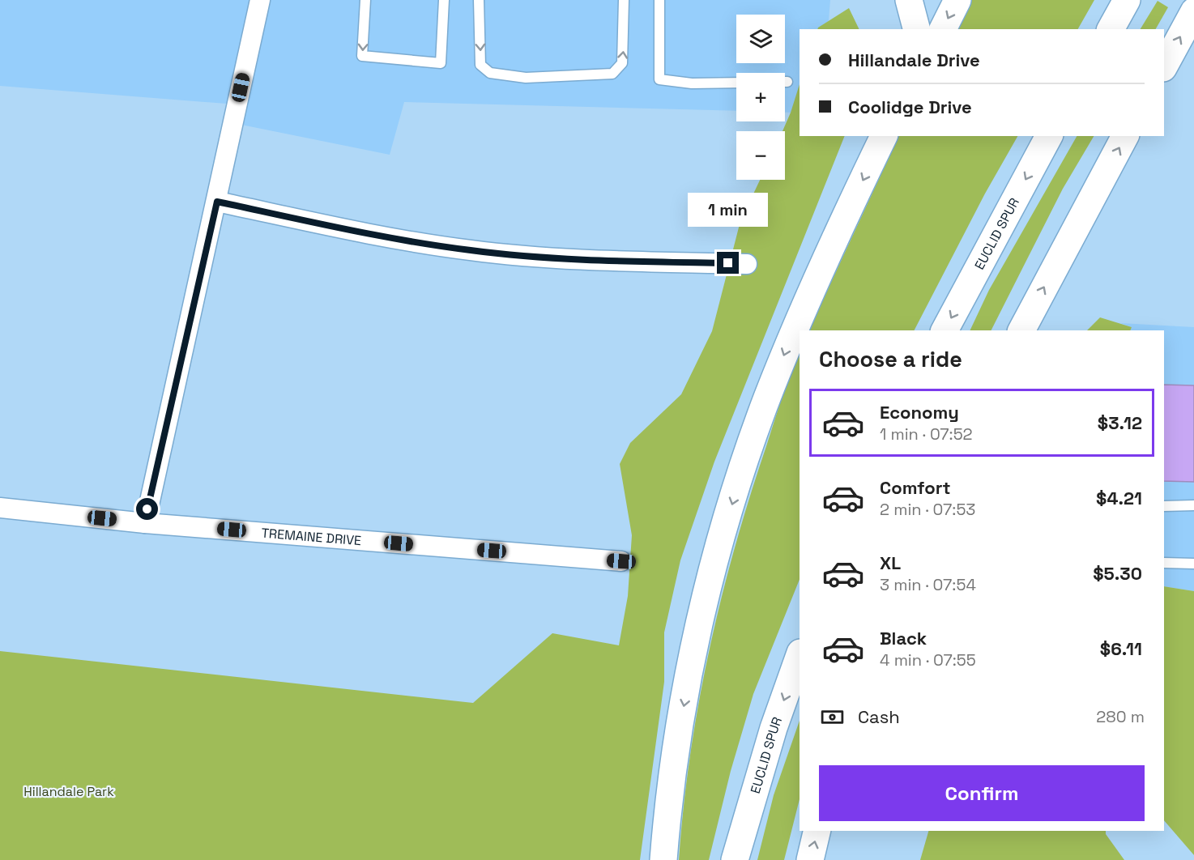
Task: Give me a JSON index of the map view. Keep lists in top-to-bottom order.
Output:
{
  "streets": {
    "highway": ["EUCLID SPUR"],
    "street": ["TREMAINE DRIVE"]
  },
  "parks": ["Hillandale Park"],
  "page": {
    "map_buttons": ["+", "−"],
    "banner": ["Hillandale Drive", "Coolidge Drive"],
    "bubble": "1 min",
    "heading": "Choose a ride",
    "list": [
      {
        "name": "Economy",
        "note": "1 min · 07:52",
        "value": "$3.12"
      },
      {
        "name": "Comfort",
        "note": "2 min · 07:53",
        "value": "$4.21"
      },
      {
        "name": "XL",
        "note": "3 min · 07:54",
        "value": "$5.30"
      },
      {
        "name": "Black",
        "note": "4 min · 07:55",
        "value": "$6.11"
      }
    ],
    "pay": ["Cash", "280 m"],
    "buttons": "Confirm"
  }
}
